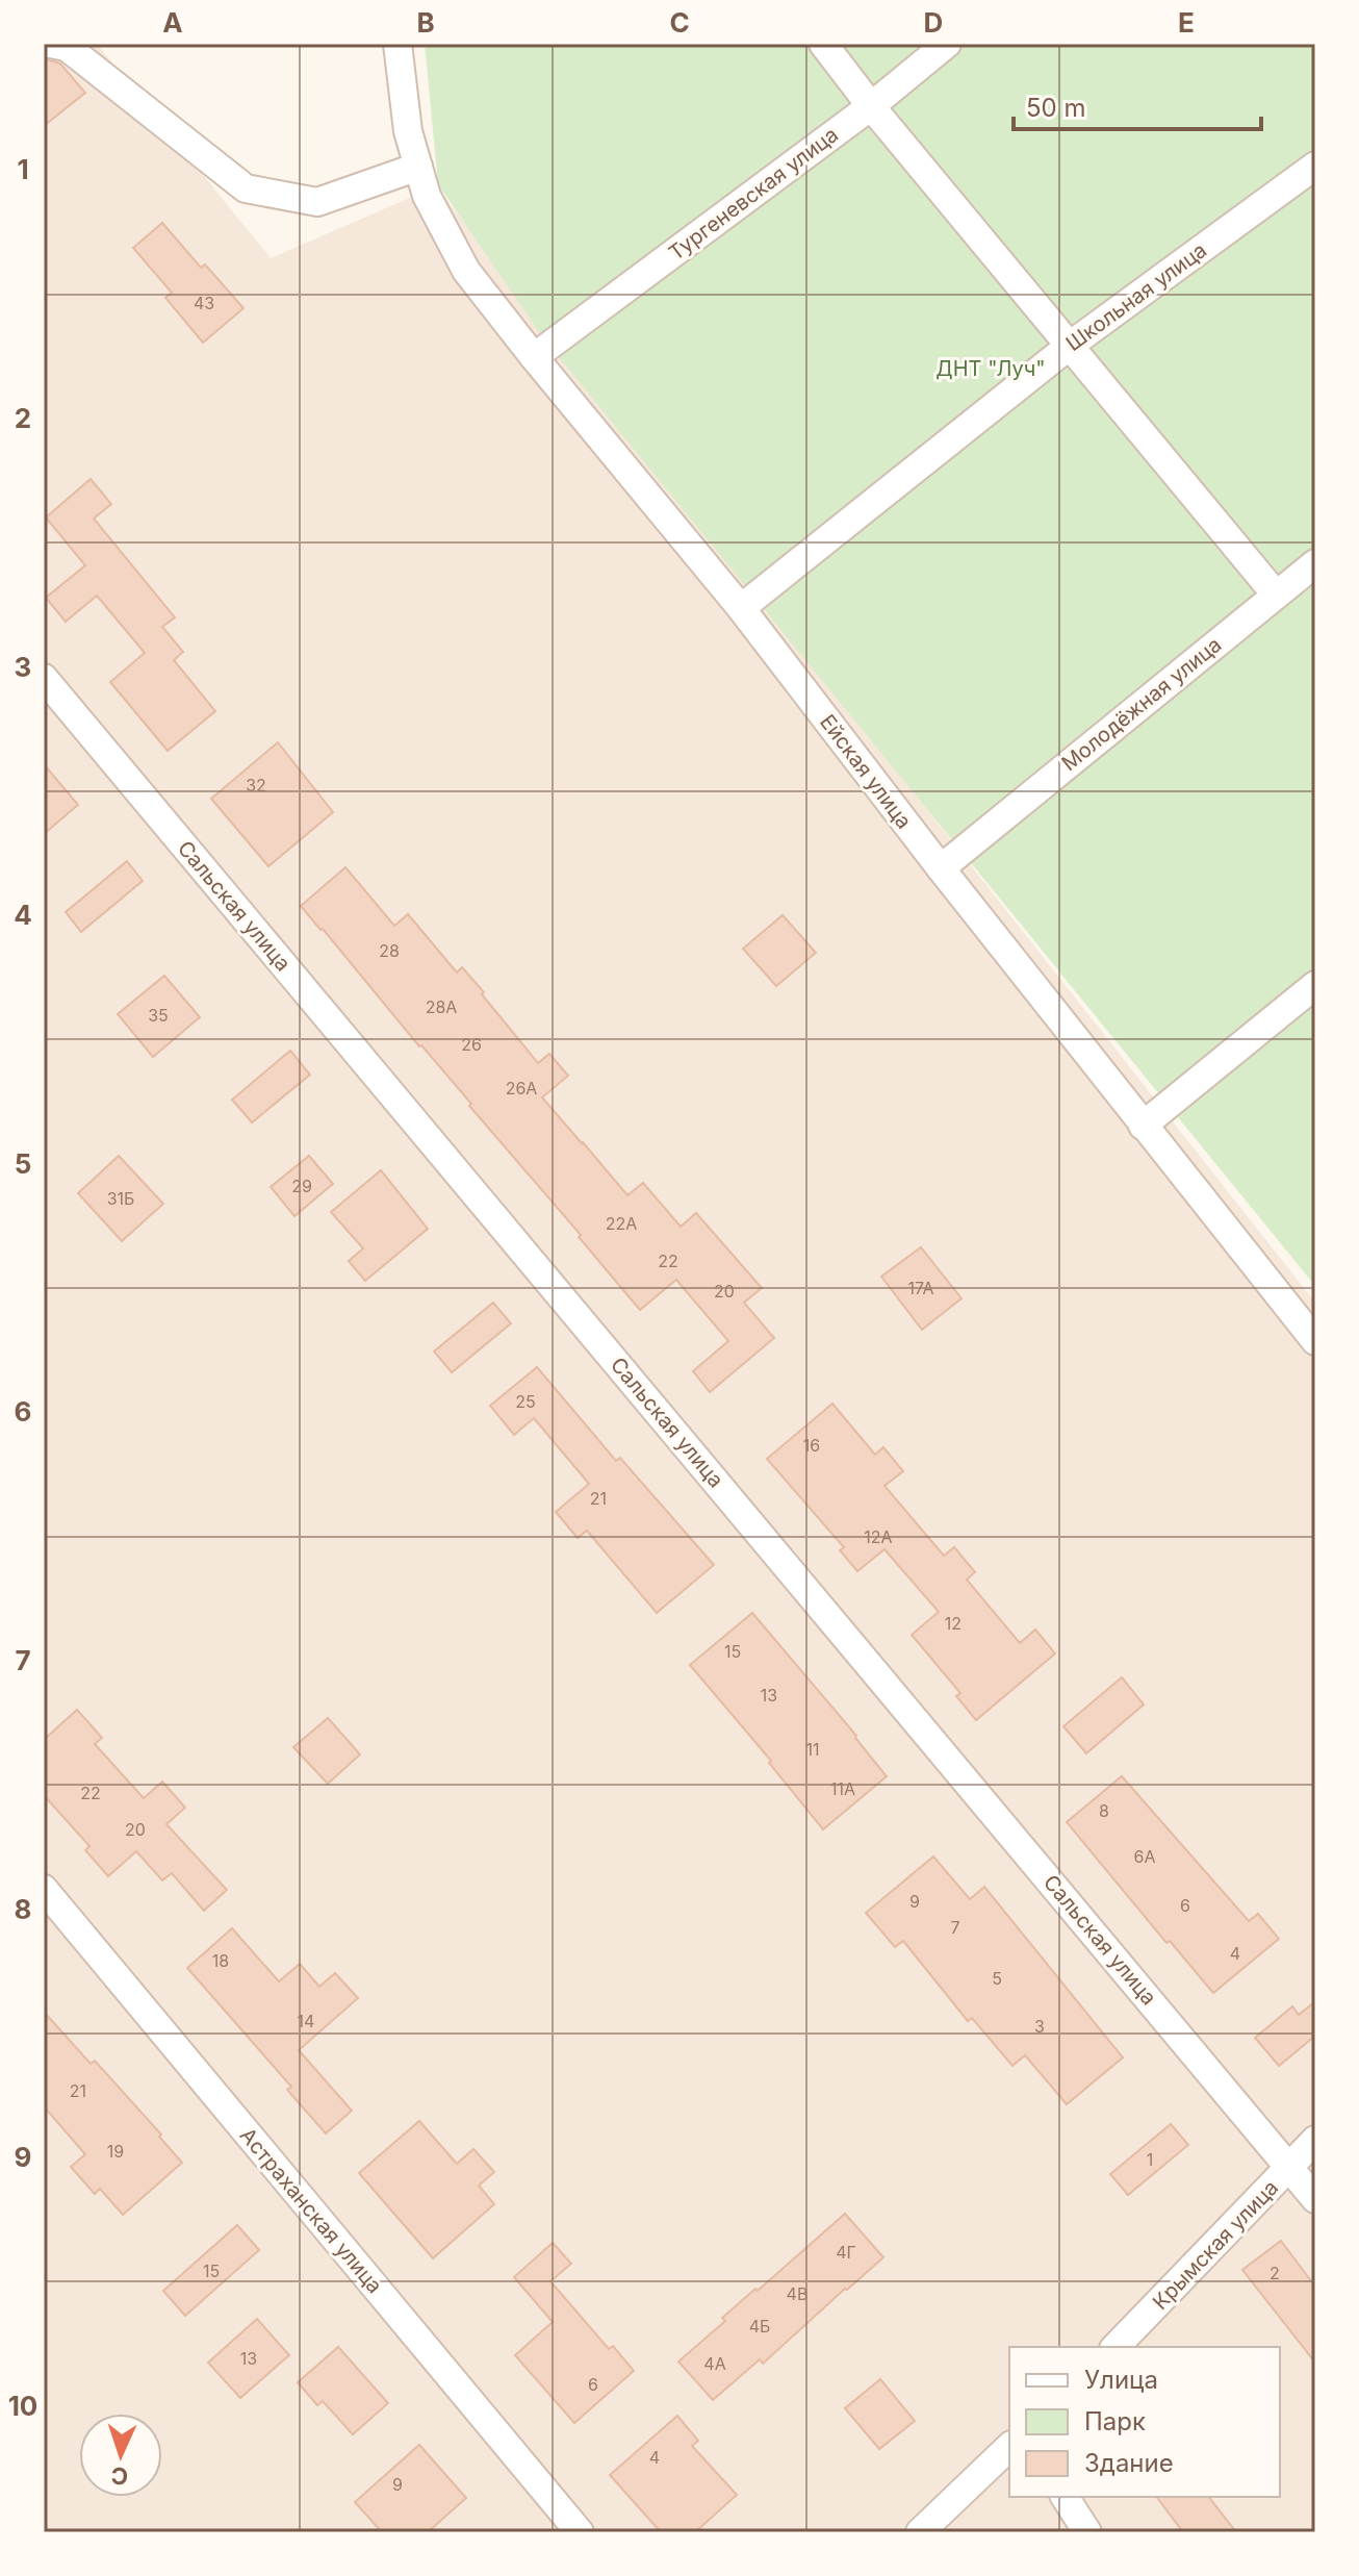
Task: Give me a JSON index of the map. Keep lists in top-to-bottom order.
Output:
{
  "streets": {
    "street": [
      "Тургеневская улица",
      "Школьная улица",
      "Молодёжная улица",
      "Ейская улица",
      "Сальская улица",
      "Астраханская улица",
      "Крымская улица"
    ]
  },
  "crossings": [
    ["Тургеневская улица", "Ейская улица"],
    ["Школьная улица", "Ейская улица"],
    ["Молодёжная улица", "Ейская улица"],
    ["Сальская улица", "Крымская улица"]
  ],
  "parks": ["ДНТ \"Луч\""],
  "house_numbers": [
    "43",
    "32",
    "28",
    "28А",
    "35",
    "26",
    "26А",
    "29",
    "31Б",
    "22А",
    "22",
    "17А",
    "20",
    "25",
    "16",
    "21",
    "12А",
    "12",
    "15",
    "13",
    "11",
    "11А",
    "22",
    "8",
    "20",
    "6А",
    "9",
    "6",
    "7",
    "4",
    "18",
    "5",
    "14",
    "3",
    "21",
    "19",
    "1",
    "4Г",
    "15",
    "2",
    "4В",
    "4Б",
    "13",
    "4А",
    "6",
    "4",
    "9"
  ],
  "legend": ["Улица", "Парк", "Здание"],
  "scale_bar": "50 m",
  "north": "bottom",
  "grid": {
    "columns": [
      "A",
      "B",
      "C",
      "D",
      "E"
    ],
    "rows": [
      "1",
      "2",
      "3",
      "4",
      "5",
      "6",
      "7",
      "8",
      "9",
      "10"
    ]
  }
}
